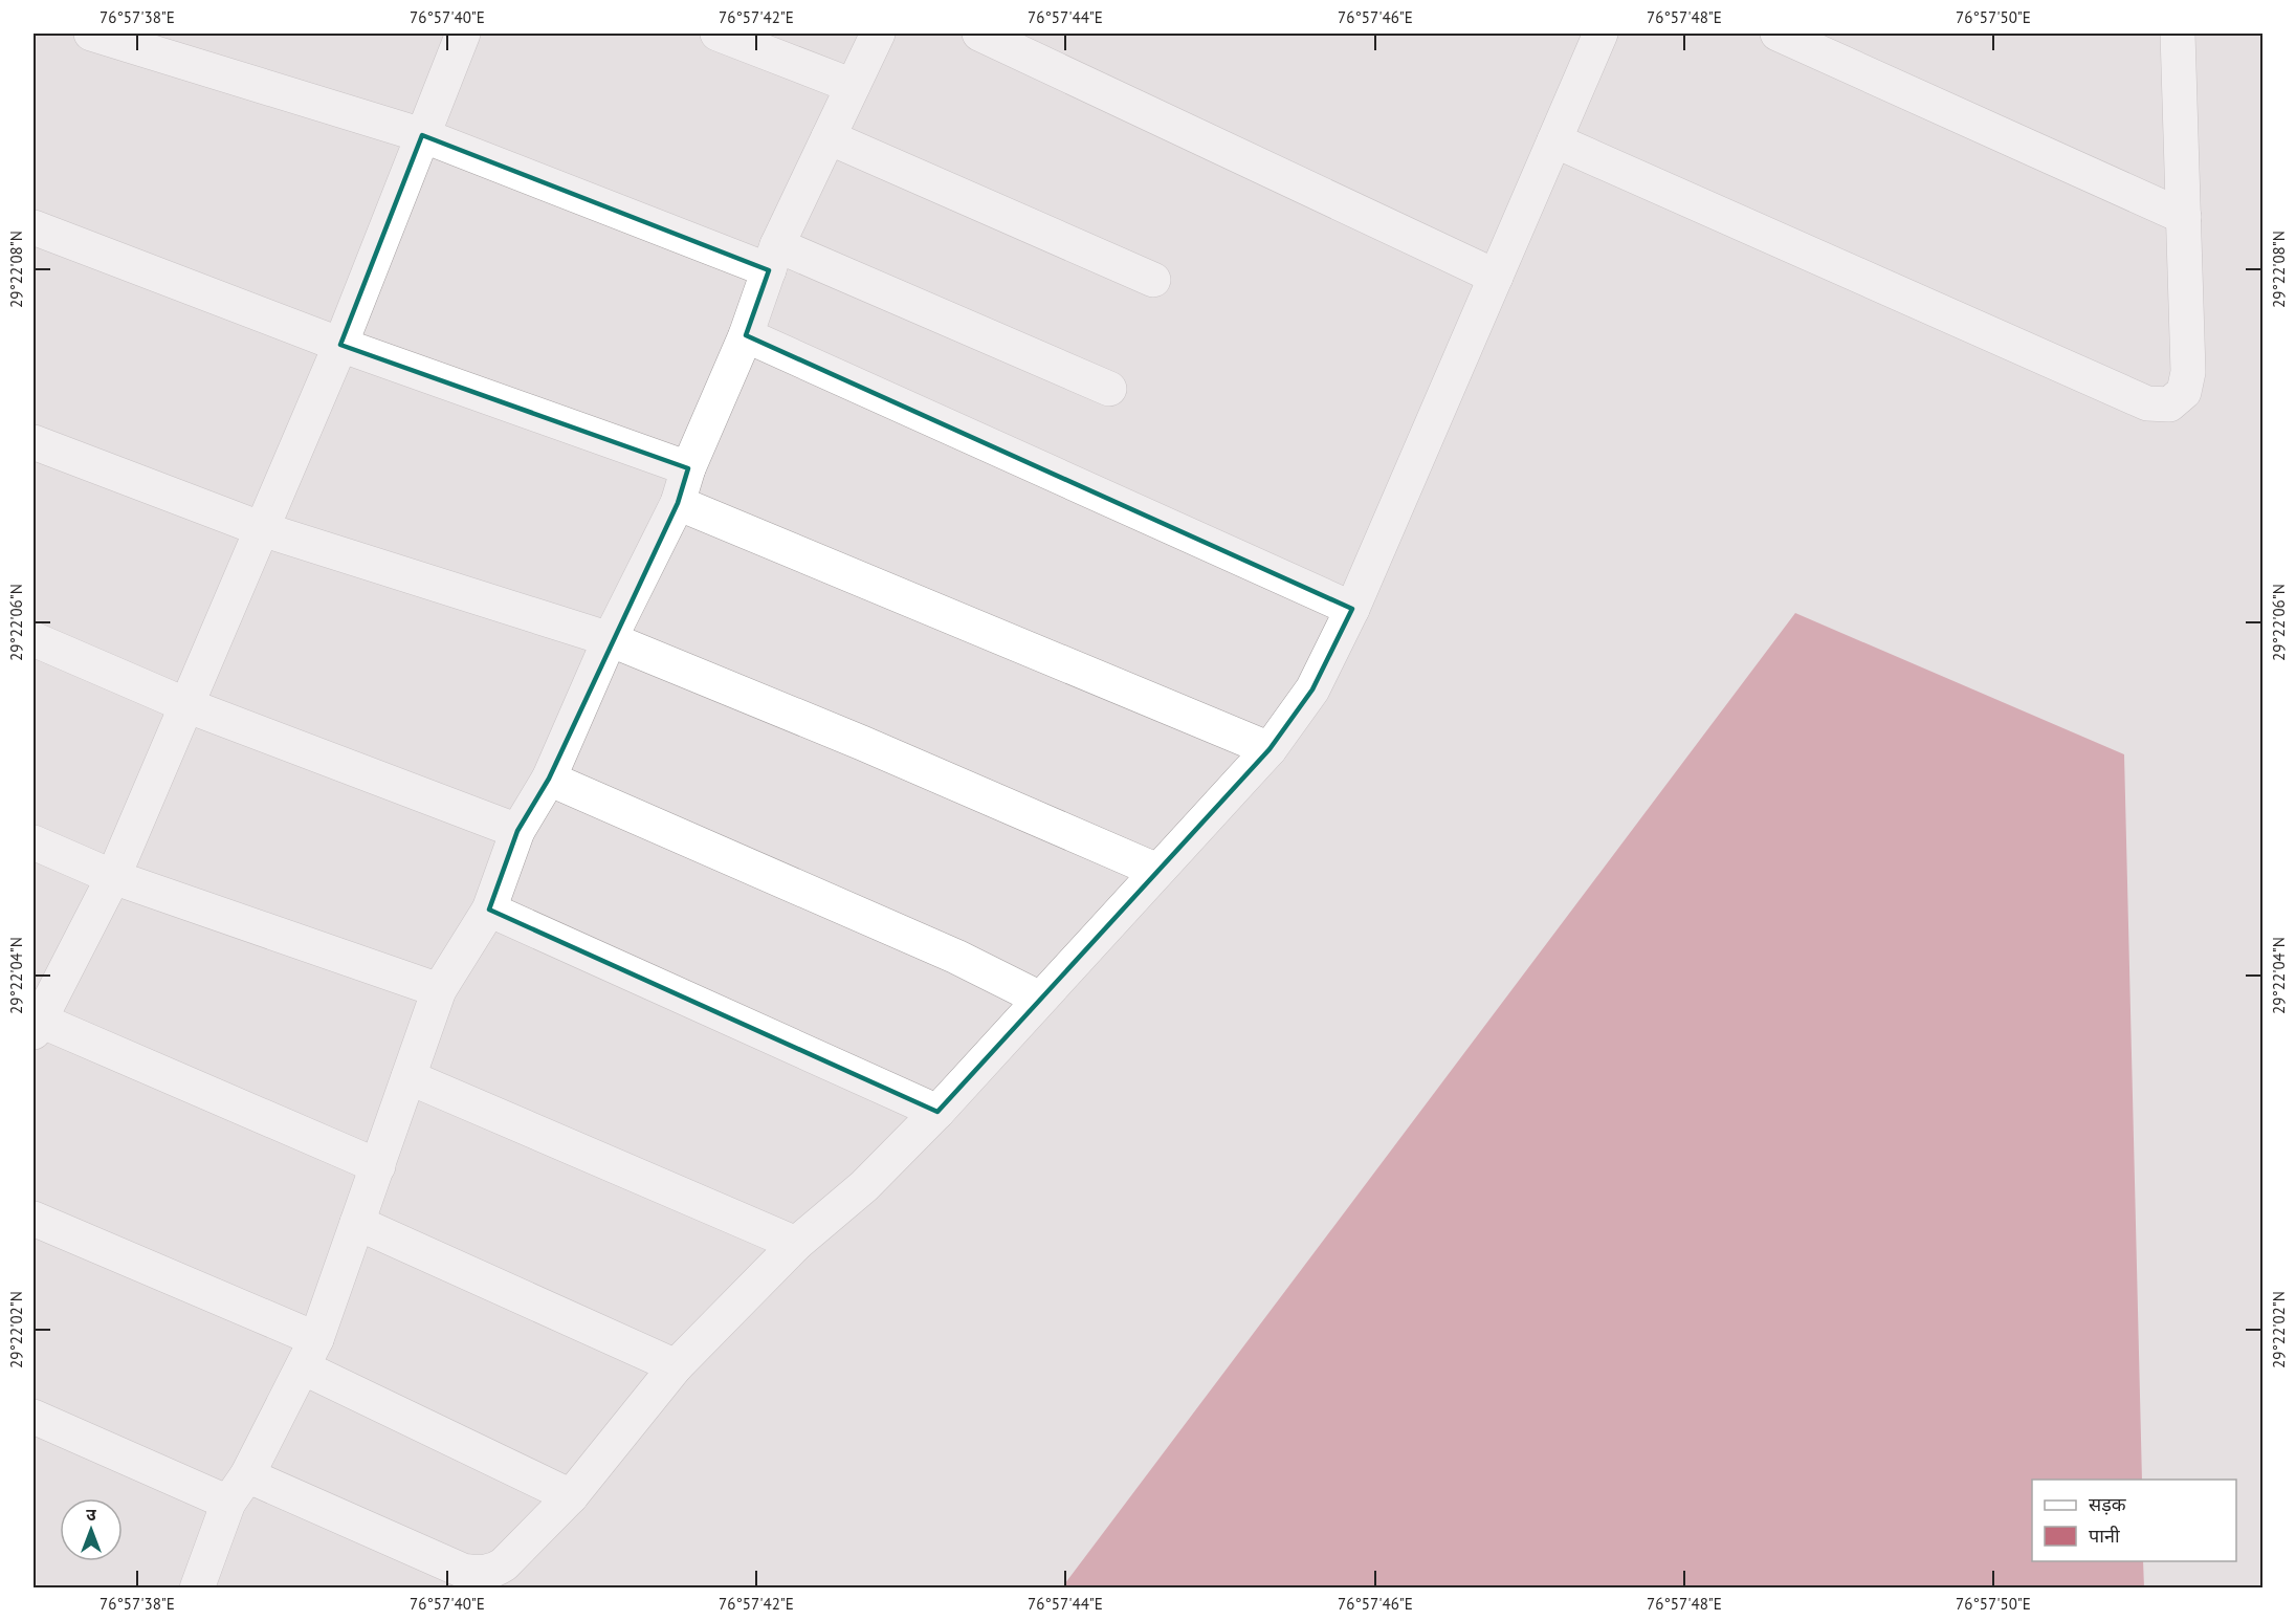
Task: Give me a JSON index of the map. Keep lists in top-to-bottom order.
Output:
{
  "legend": ["सड़क", "पानी"],
  "north": "top",
  "coordinates": [
    "76°57'38\"E",
    "76°57'40\"E",
    "76°57'42\"E",
    "76°57'44\"E",
    "76°57'46\"E",
    "76°57'48\"E",
    "76°57'50\"E",
    "29°22'08\"N",
    "29°22'06\"N",
    "29°22'04\"N",
    "29°22'02\"N"
  ]
}
